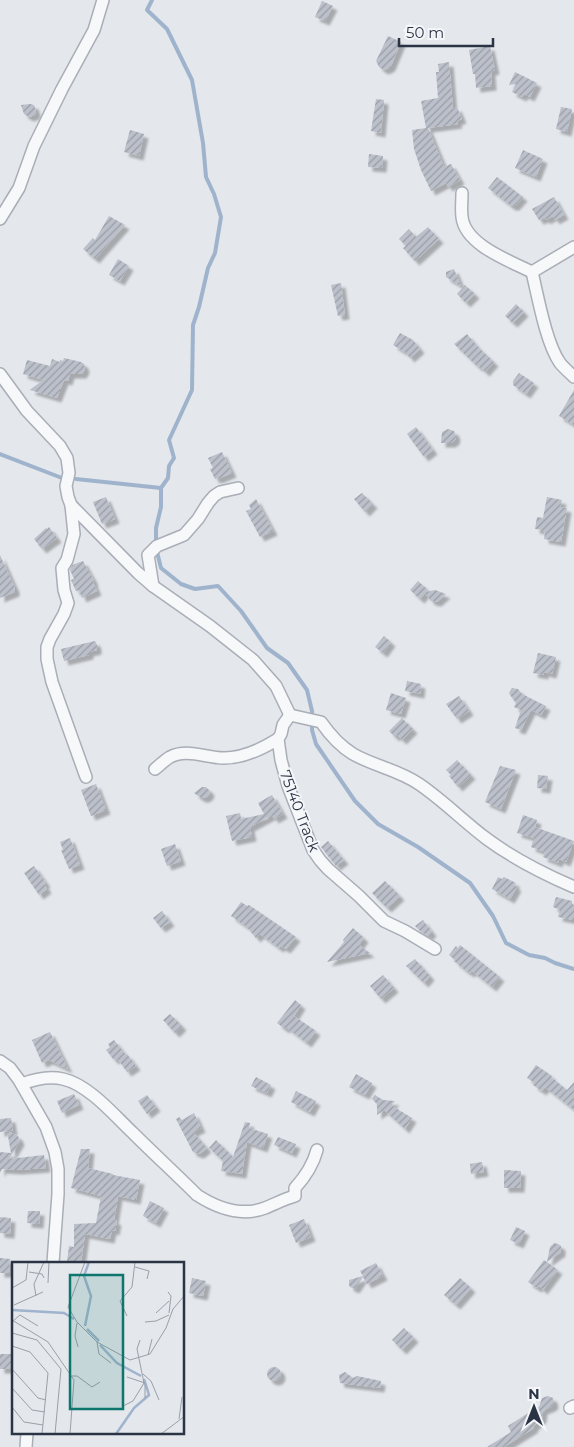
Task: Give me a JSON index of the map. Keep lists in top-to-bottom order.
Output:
{
  "streets": {
    "street": ["75140 Track"]
  },
  "scale_bar": "50 m",
  "north": "top"
}
